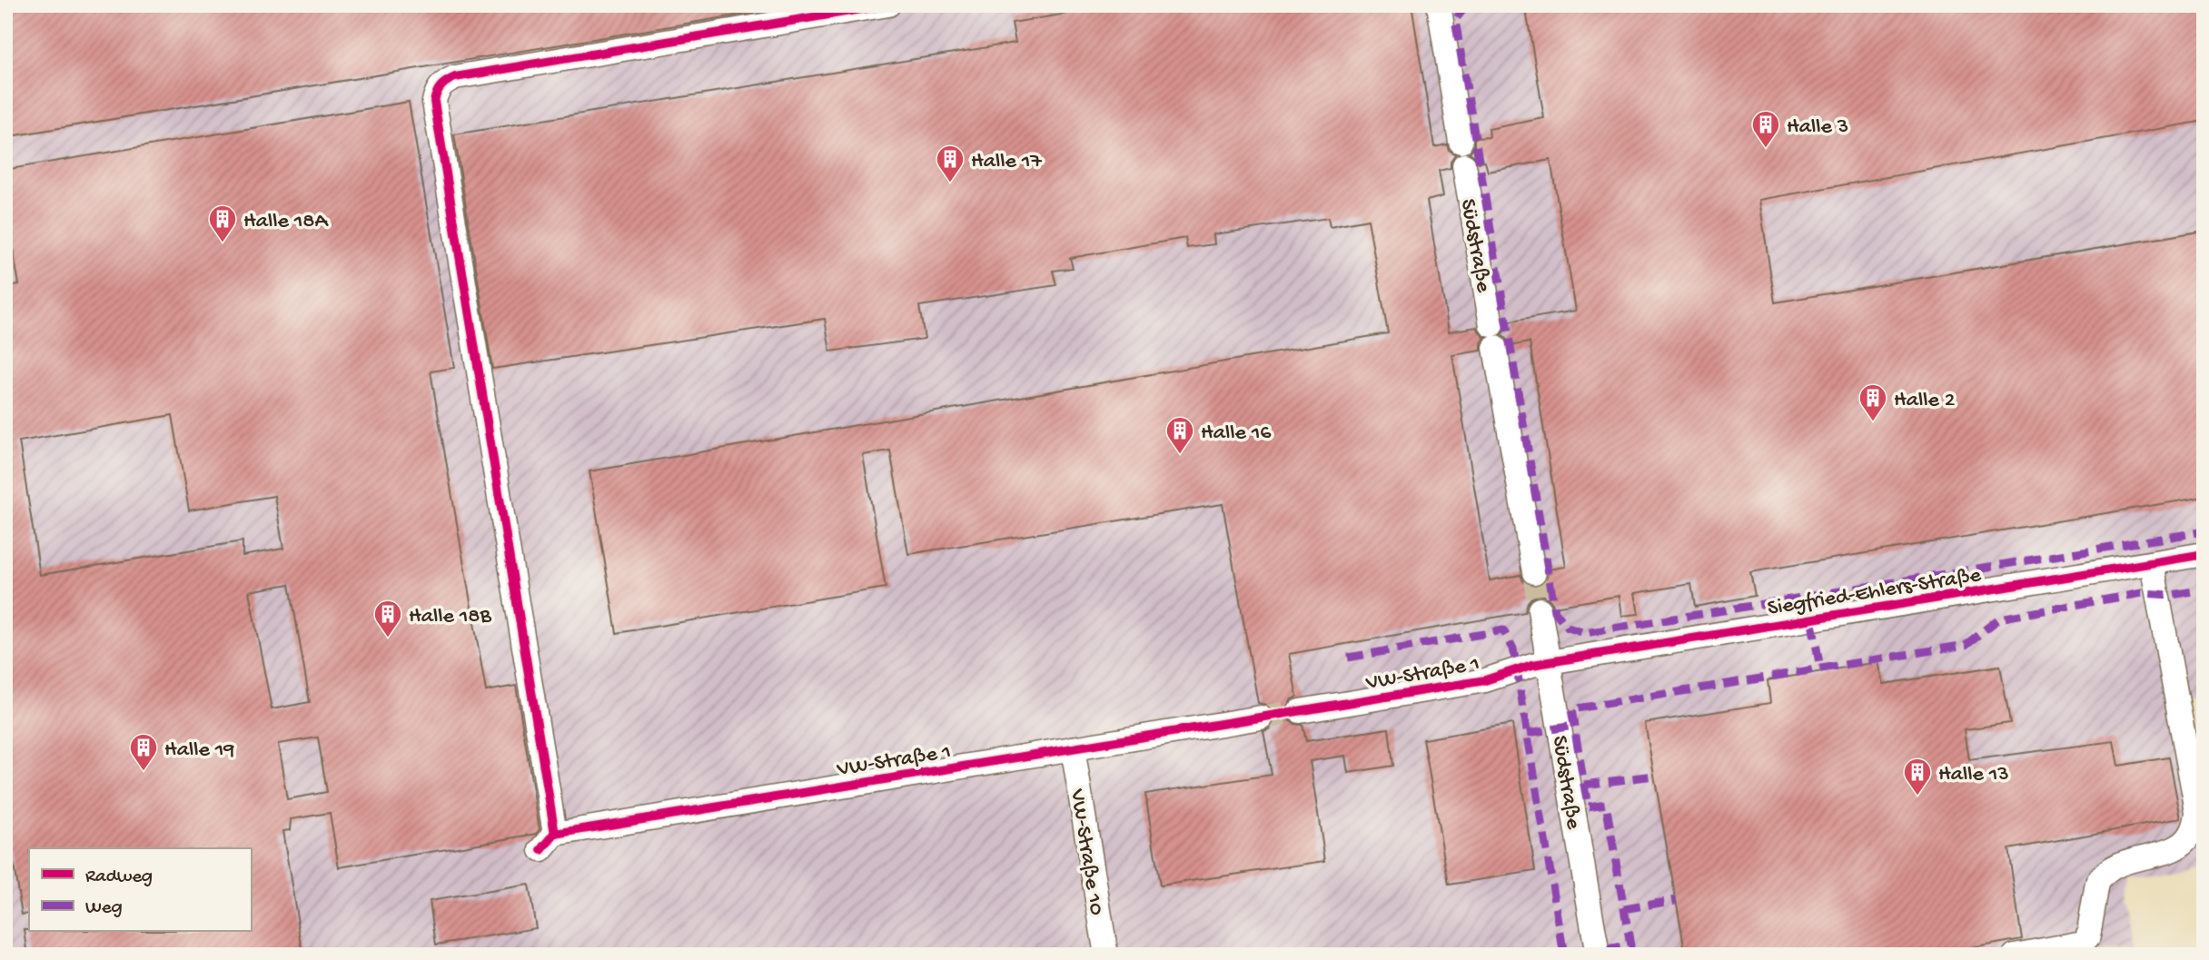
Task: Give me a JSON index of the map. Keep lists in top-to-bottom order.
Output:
{
  "streets": {
    "street": [
      "Südstraße",
      "Siegfried-Ehlers-Straße",
      "VW-Straße 1",
      "VW-Straße 10"
    ]
  },
  "crossings": [
    ["Südstraße", "Siegfried-Ehlers-Straße"],
    ["Südstraße", "VW-Straße 1"],
    ["Siegfried-Ehlers-Straße", "VW-Straße 1"],
    ["VW-Straße 1", "VW-Straße 10"]
  ],
  "places": {
    "building": [
      "Halle 3",
      "Halle 17",
      "Halle 18A",
      "Halle 2",
      "Halle 16",
      "Halle 18B",
      "Halle 19",
      "Halle 13"
    ]
  },
  "legend": ["Radweg", "Weg"]
}
